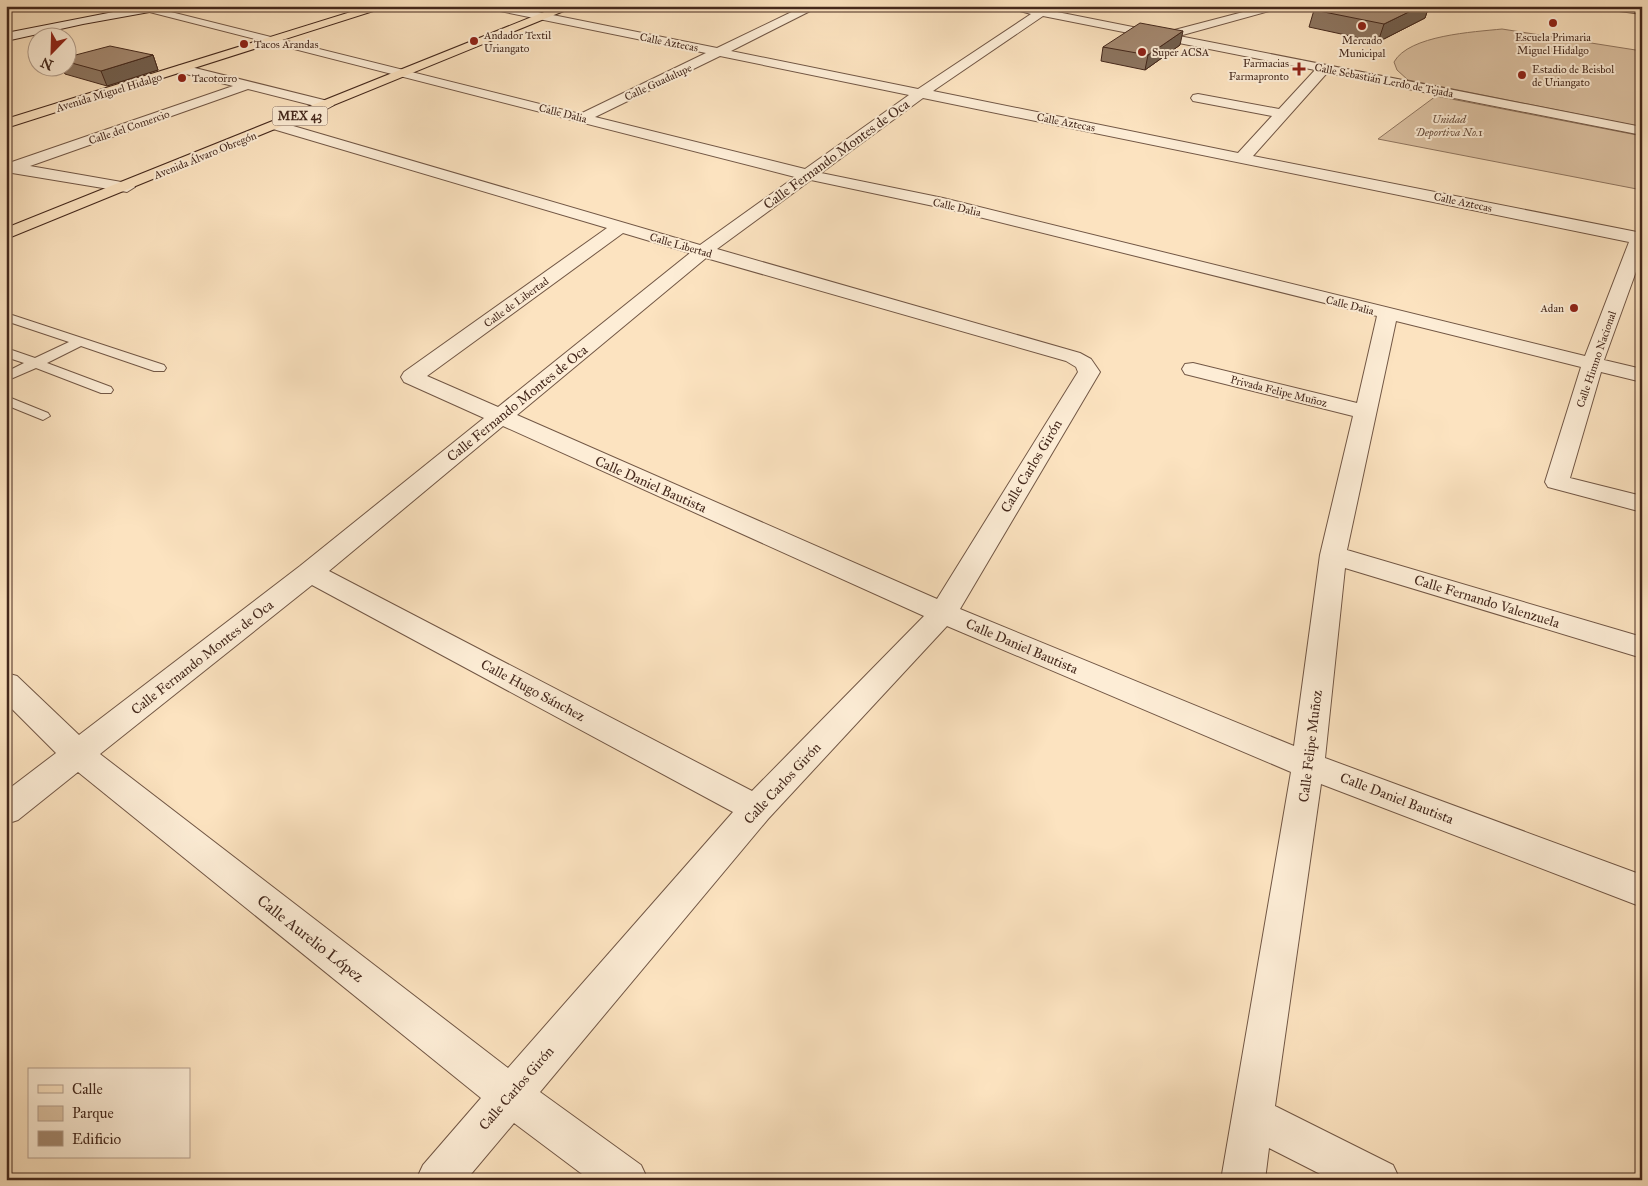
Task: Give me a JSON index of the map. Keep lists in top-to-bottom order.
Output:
{
  "streets": {
    "main road": ["Avenida Miguel Hidalgo", "MEX 43", "Avenida Álvaro Obregón"],
    "street": [
      "Calle Aztecas",
      "Calle Sebastián Lerdo de Tejada",
      "Calle Guadalupe",
      "Calle Dalia",
      "Calle del Comercio",
      "Calle Fernando Montes de Oca",
      "Calle Libertad",
      "Calle de Libertad",
      "Calle Himno Nacional",
      "Privada Felipe Muñoz",
      "Calle Carlos Girón",
      "Calle Daniel Bautista",
      "Calle Fernando Valenzuela",
      "Calle Hugo Sánchez",
      "Calle Felipe Muñoz",
      "Calle Aurelio López"
    ]
  },
  "crossings": [
    ["Calle Aztecas", "Calle Guadalupe"],
    ["Calle Aztecas", "Calle Fernando Montes de Oca"],
    ["Calle Aztecas", "Avenida Álvaro Obregón"],
    ["Calle Aztecas", "Calle Himno Nacional"],
    ["Calle Sebastián Lerdo de Tejada", "Calle Fernando Montes de Oca"],
    ["Calle Guadalupe", "Calle Dalia"],
    ["Avenida Miguel Hidalgo", "Calle Dalia"],
    ["Calle Dalia", "Calle Fernando Montes de Oca"],
    ["Calle Dalia", "Avenida Álvaro Obregón"],
    ["Calle Dalia", "Calle Himno Nacional"],
    ["Calle Dalia", "Calle Felipe Muñoz"],
    ["Calle Fernando Montes de Oca", "Calle Libertad"],
    ["Calle Fernando Montes de Oca", "Calle Daniel Bautista"],
    ["Calle Fernando Montes de Oca", "Calle Hugo Sánchez"],
    ["Calle Fernando Montes de Oca", "Calle Aurelio López"],
    ["Avenida Álvaro Obregón", "Calle Libertad"],
    ["Calle Libertad", "Calle de Libertad"],
    ["Calle Libertad", "Calle Carlos Girón"],
    ["Calle de Libertad", "Calle Daniel Bautista"],
    ["Privada Felipe Muñoz", "Calle Felipe Muñoz"],
    ["Calle Carlos Girón", "Calle Daniel Bautista"],
    ["Calle Carlos Girón", "Calle Hugo Sánchez"],
    ["Calle Carlos Girón", "Calle Aurelio López"],
    ["Calle Daniel Bautista", "Calle Felipe Muñoz"],
    ["Calle Fernando Valenzuela", "Calle Felipe Muñoz"]
  ],
  "parks": ["Unidad Deportiva No.1"],
  "places": {
    "other": [
      "Escuela Primaria Miguel Hidalgo",
      "Mercado Municipal",
      "Andador Textil Uriangato",
      "Tacos Arandas",
      "Super ACSA",
      "Estadio de Beisbol de Uriangato",
      "Tacotorro",
      "Adan"
    ],
    "health": ["Farmacias Farmapronto"]
  },
  "legend": ["Calle", "Parque", "Edificio"],
  "north": "bottom left"
}
